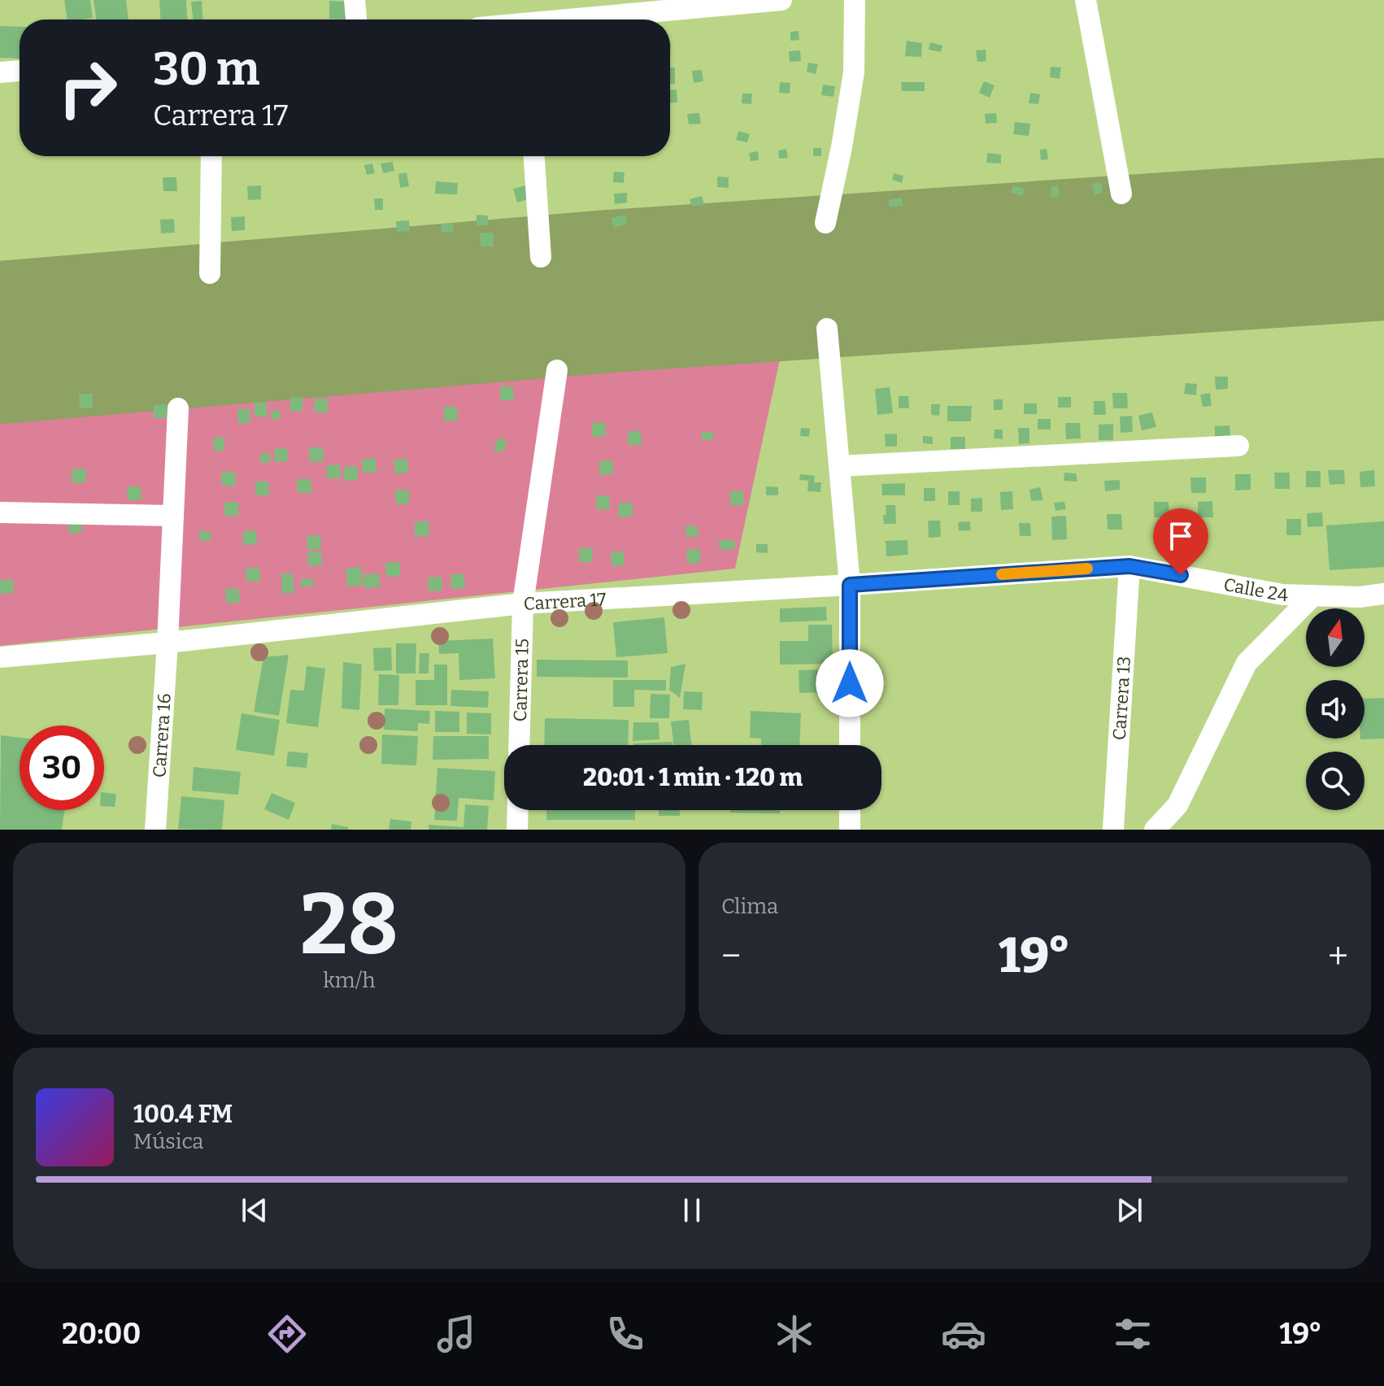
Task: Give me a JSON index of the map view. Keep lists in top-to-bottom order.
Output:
{
  "streets": {
    "street": [
      "Calle 24",
      "Carrera 17",
      "Carrera 15",
      "Carrera 13",
      "Carrera 16"
    ]
  },
  "crossings": [
    ["Calle 24", "Carrera 17"],
    ["Calle 24", "Carrera 13"],
    ["Carrera 17", "Carrera 15"],
    ["Carrera 17", "Carrera 13"],
    ["Carrera 17", "Carrera 16"]
  ],
  "north": "top",
  "page": {
    "turn": ["30 m", "Carrera 17"],
    "limit": "30",
    "trip": "20:01 · 1 min · 120 m",
    "tile": [
      ["28", "km/h"],
      "Clima"
    ],
    "heat": ["−", "19°", "+"],
    "song": ["100.4 FM", "Música"],
    "tabs": ["20:00", "19°"]
  }
}
